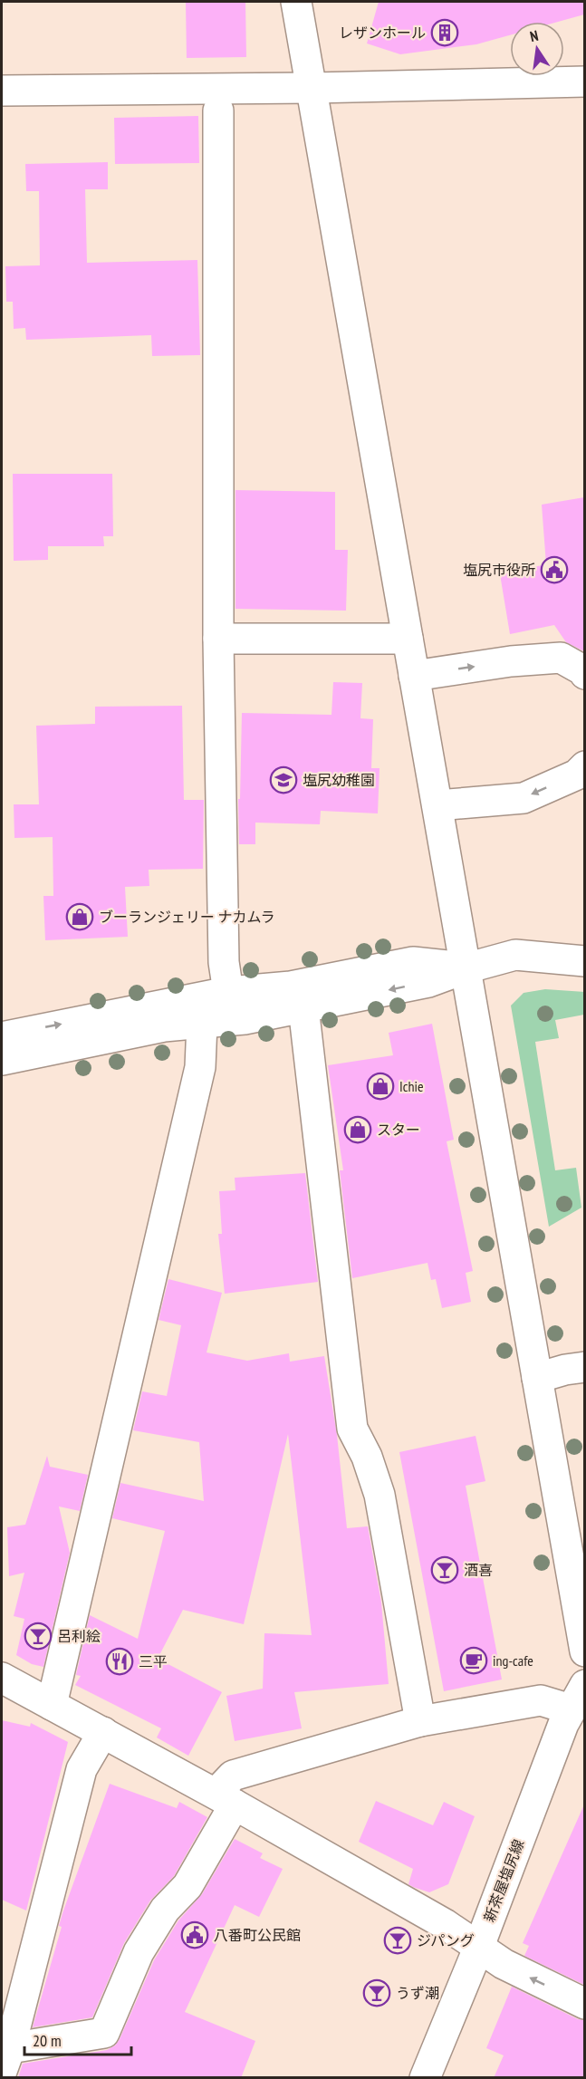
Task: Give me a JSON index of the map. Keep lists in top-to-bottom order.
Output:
{
  "streets": {
    "street": ["新茶屋塩尻線"]
  },
  "places": {
    "building": ["レザンホール"],
    "public building": ["塩尻市役所", "八番町公民館"],
    "school or university": ["塩尻幼稚園"],
    "shop": ["ブーランジェリー ナカムラ", "Ichie", "スター"],
    "bar": [
      "酒喜",
      "呂利絵",
      "ジパング",
      "うず潮"
    ],
    "cafe": ["ing-cafe"],
    "restaurant": ["三平"]
  },
  "scale_bar": "20 m",
  "north": "top"
}
